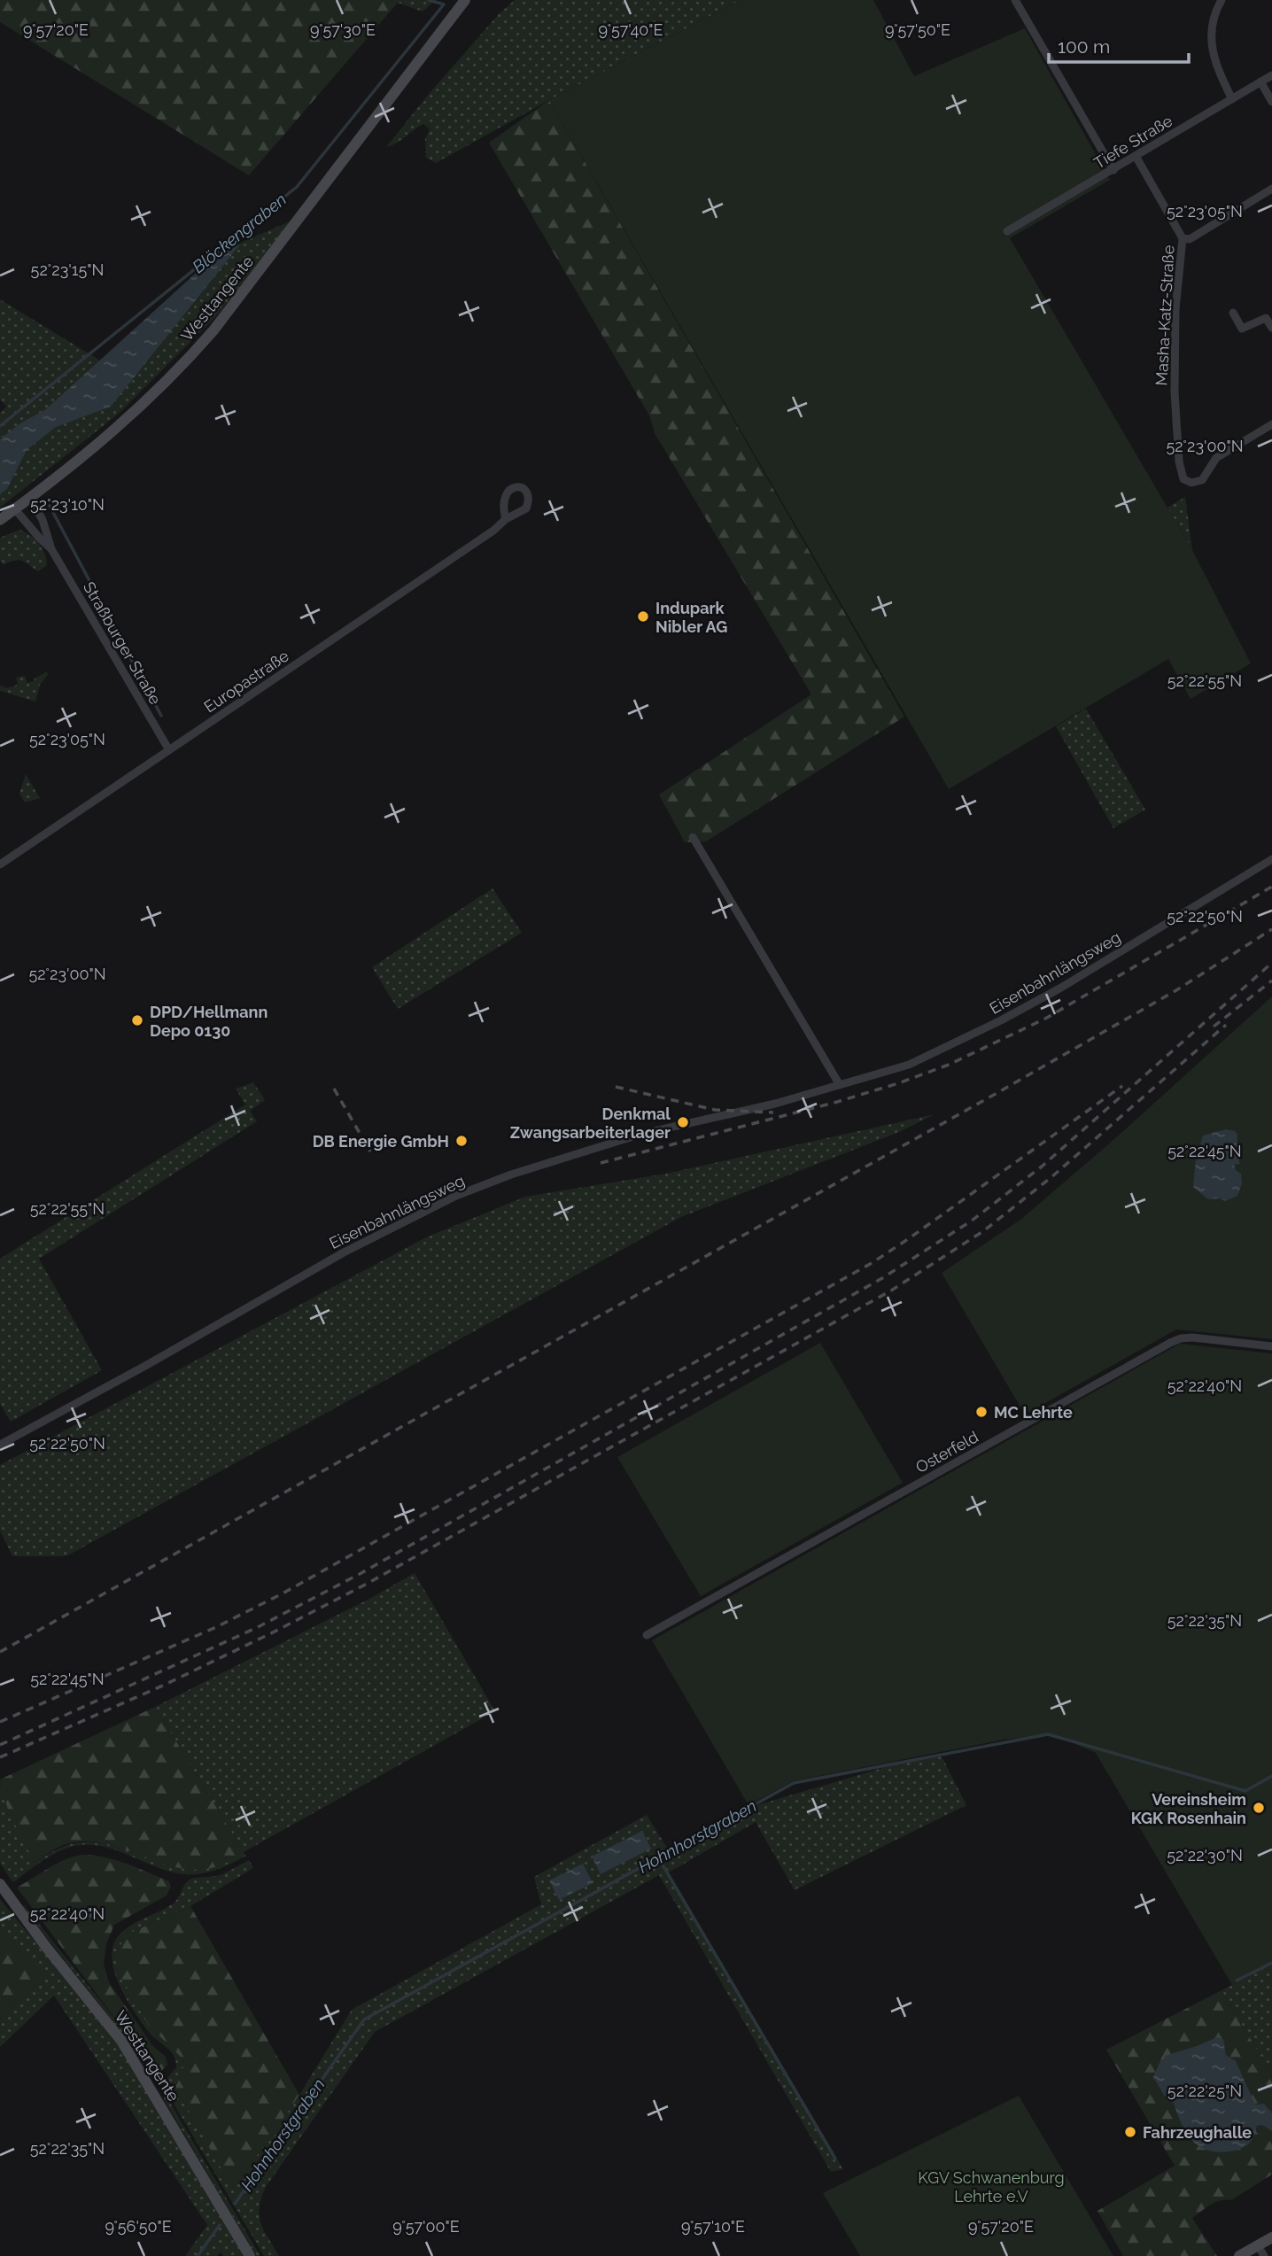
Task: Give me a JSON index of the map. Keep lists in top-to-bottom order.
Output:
{
  "streets": {
    "main road": ["Westtangente"],
    "street": [
      "Tiefe Straße",
      "Masha-Katz-Straße",
      "Straßburger Straße",
      "Europastraße",
      "Eisenbahnlängsweg",
      "Osterfeld"
    ]
  },
  "crossings": [
    ["Tiefe Straße", "Masha-Katz-Straße"],
    ["Westtangente", "Straßburger Straße"],
    ["Straßburger Straße", "Europastraße"]
  ],
  "water": ["Blöckengraben", "Hohnhorstgraben"],
  "parks": ["KGV Schwanenburg Lehrte e.V"],
  "places": [
    "Indupark Nibler AG",
    "DPD/Hellmann Depo 0130",
    "Denkmal Zwangsarbeiterlager",
    "DB Energie GmbH",
    "MC Lehrte",
    "Vereinsheim KGK Rosenhain",
    "Fahrzeughalle"
  ],
  "scale_bar": "100 m",
  "coordinates": [
    "9°57'20\"E",
    "9°57'30\"E",
    "9°57'40\"E",
    "9°57'50\"E",
    "52°23'05\"N",
    "52°23'15\"N",
    "52°23'00\"N",
    "52°23'10\"N",
    "52°22'55\"N",
    "52°22'50\"N",
    "52°22'45\"N",
    "52°22'40\"N",
    "52°22'35\"N",
    "52°22'30\"N",
    "52°22'25\"N",
    "9°56'50\"E",
    "9°57'00\"E",
    "9°57'10\"E"
  ]
}
